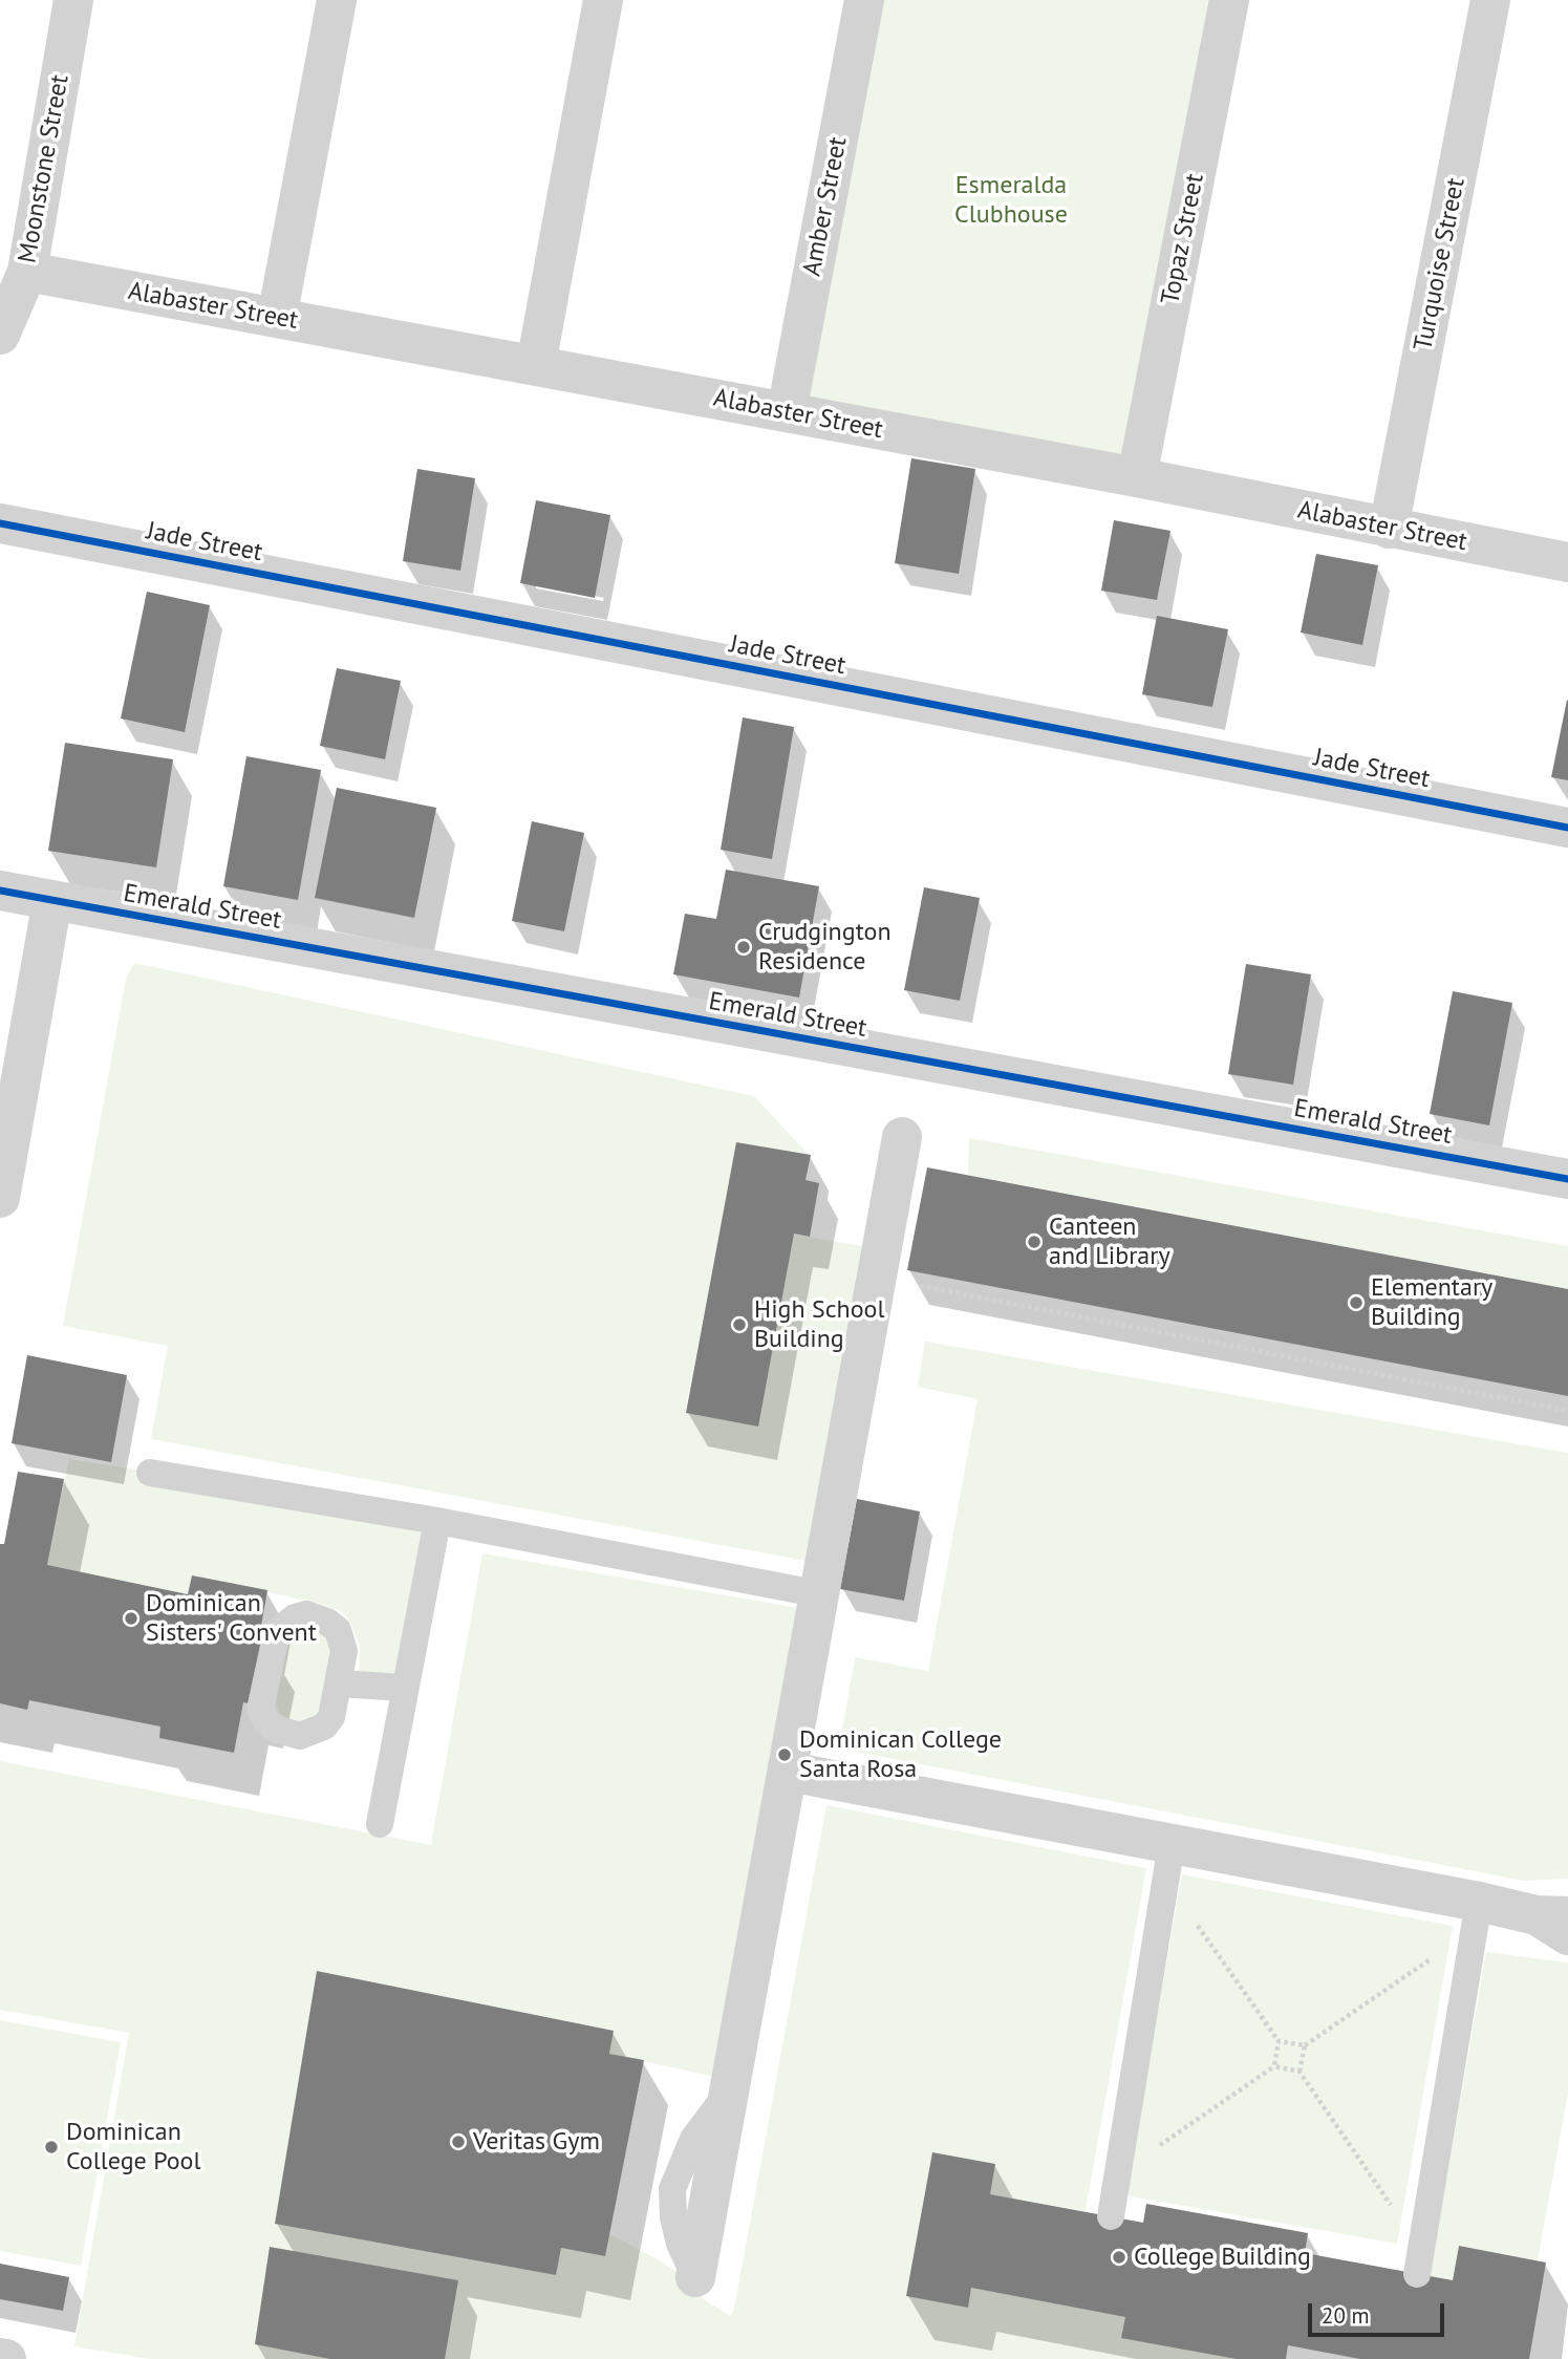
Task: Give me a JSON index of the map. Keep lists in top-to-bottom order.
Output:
{
  "streets": {
    "street": [
      "Moonstone Street",
      "Amber Street",
      "Topaz Street",
      "Turquoise Street",
      "Alabaster Street",
      "Jade Street",
      "Emerald Street"
    ]
  },
  "crossings": [
    ["Moonstone Street", "Alabaster Street"],
    ["Amber Street", "Alabaster Street"],
    ["Topaz Street", "Alabaster Street"],
    ["Turquoise Street", "Alabaster Street"]
  ],
  "parks": ["Esmeralda Clubhouse"],
  "places": [
    "Crudgington Residence",
    "Canteen and Library",
    "Elementary Building",
    "High School Building",
    "Dominican Sisters' Convent",
    "Dominican College Santa Rosa",
    "Veritas Gym",
    "Dominican College Pool",
    "College Building"
  ],
  "scale_bar": "20 m"
}
